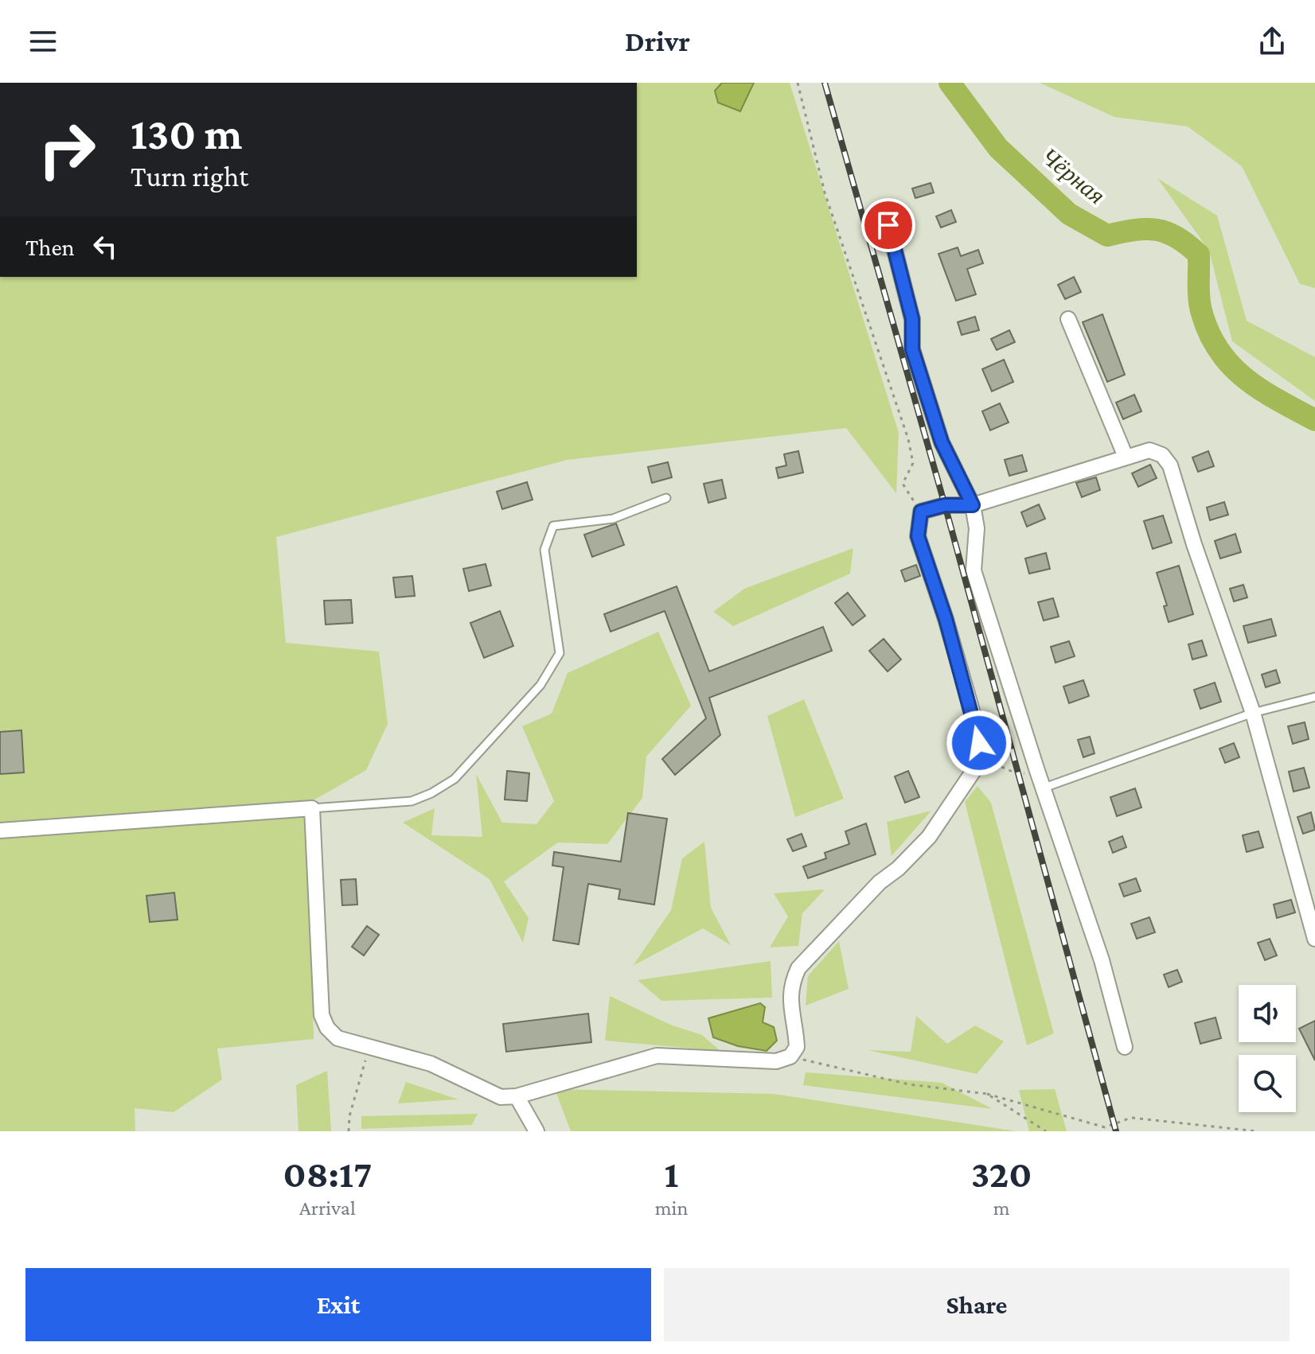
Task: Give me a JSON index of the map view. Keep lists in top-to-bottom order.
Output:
{
  "water": ["Чёрная"],
  "page": {
    "header": "Drivr",
    "turn": ["130 m", "Turn right"],
    "then": "Then",
    "eta": [
      "08:17",
      "Arrival",
      "1",
      "min",
      "320",
      "m"
    ],
    "buttons": ["Exit", "Share"]
  }
}
